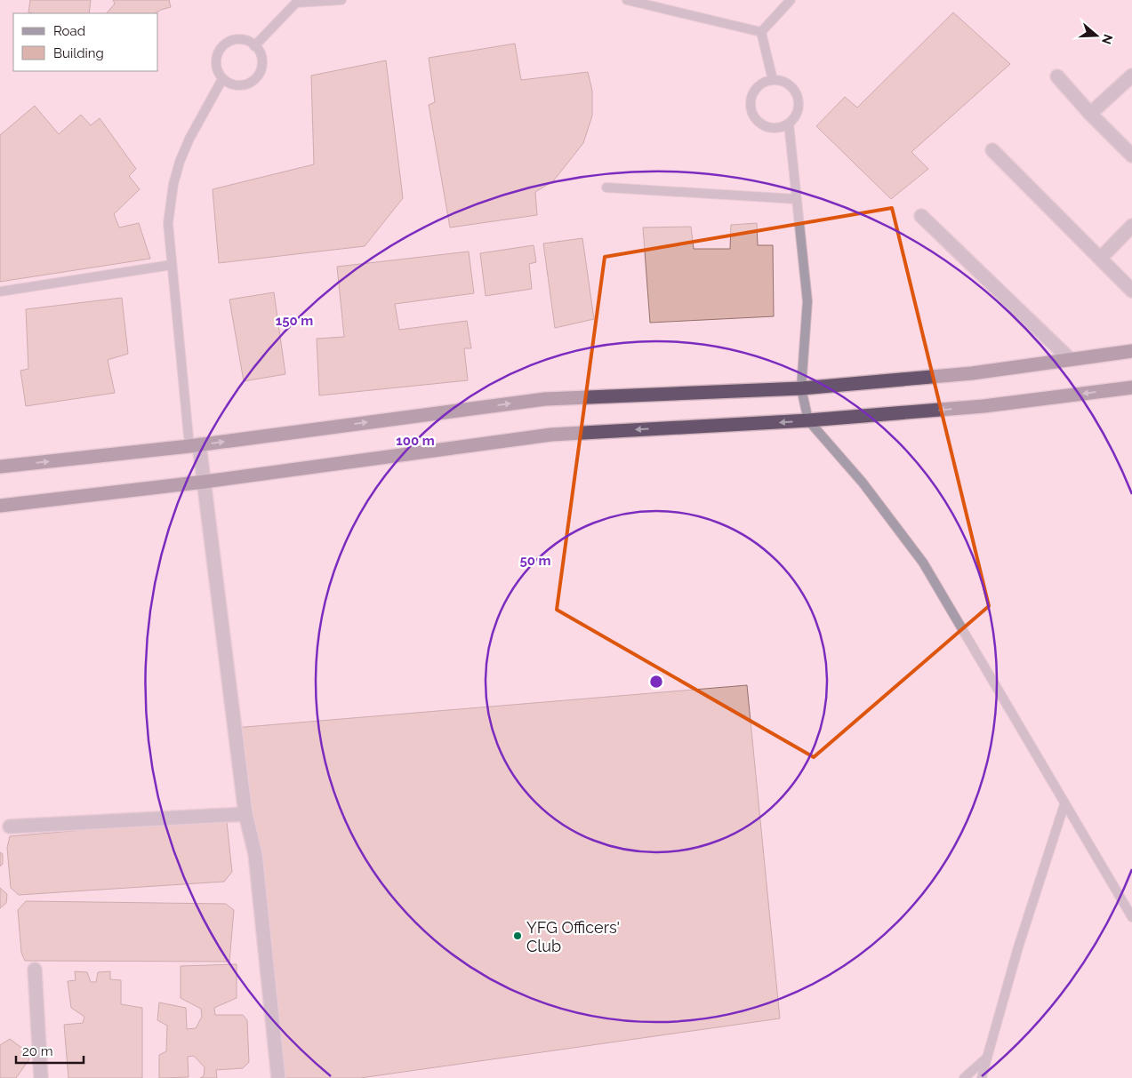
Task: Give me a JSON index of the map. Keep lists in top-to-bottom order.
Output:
{
  "places": ["YFG Officers' Club"],
  "legend": ["Road", "Building"],
  "scale_bar": "20 m",
  "north": "right",
  "rings": ["150 m", "100 m", "50 m"]
}
